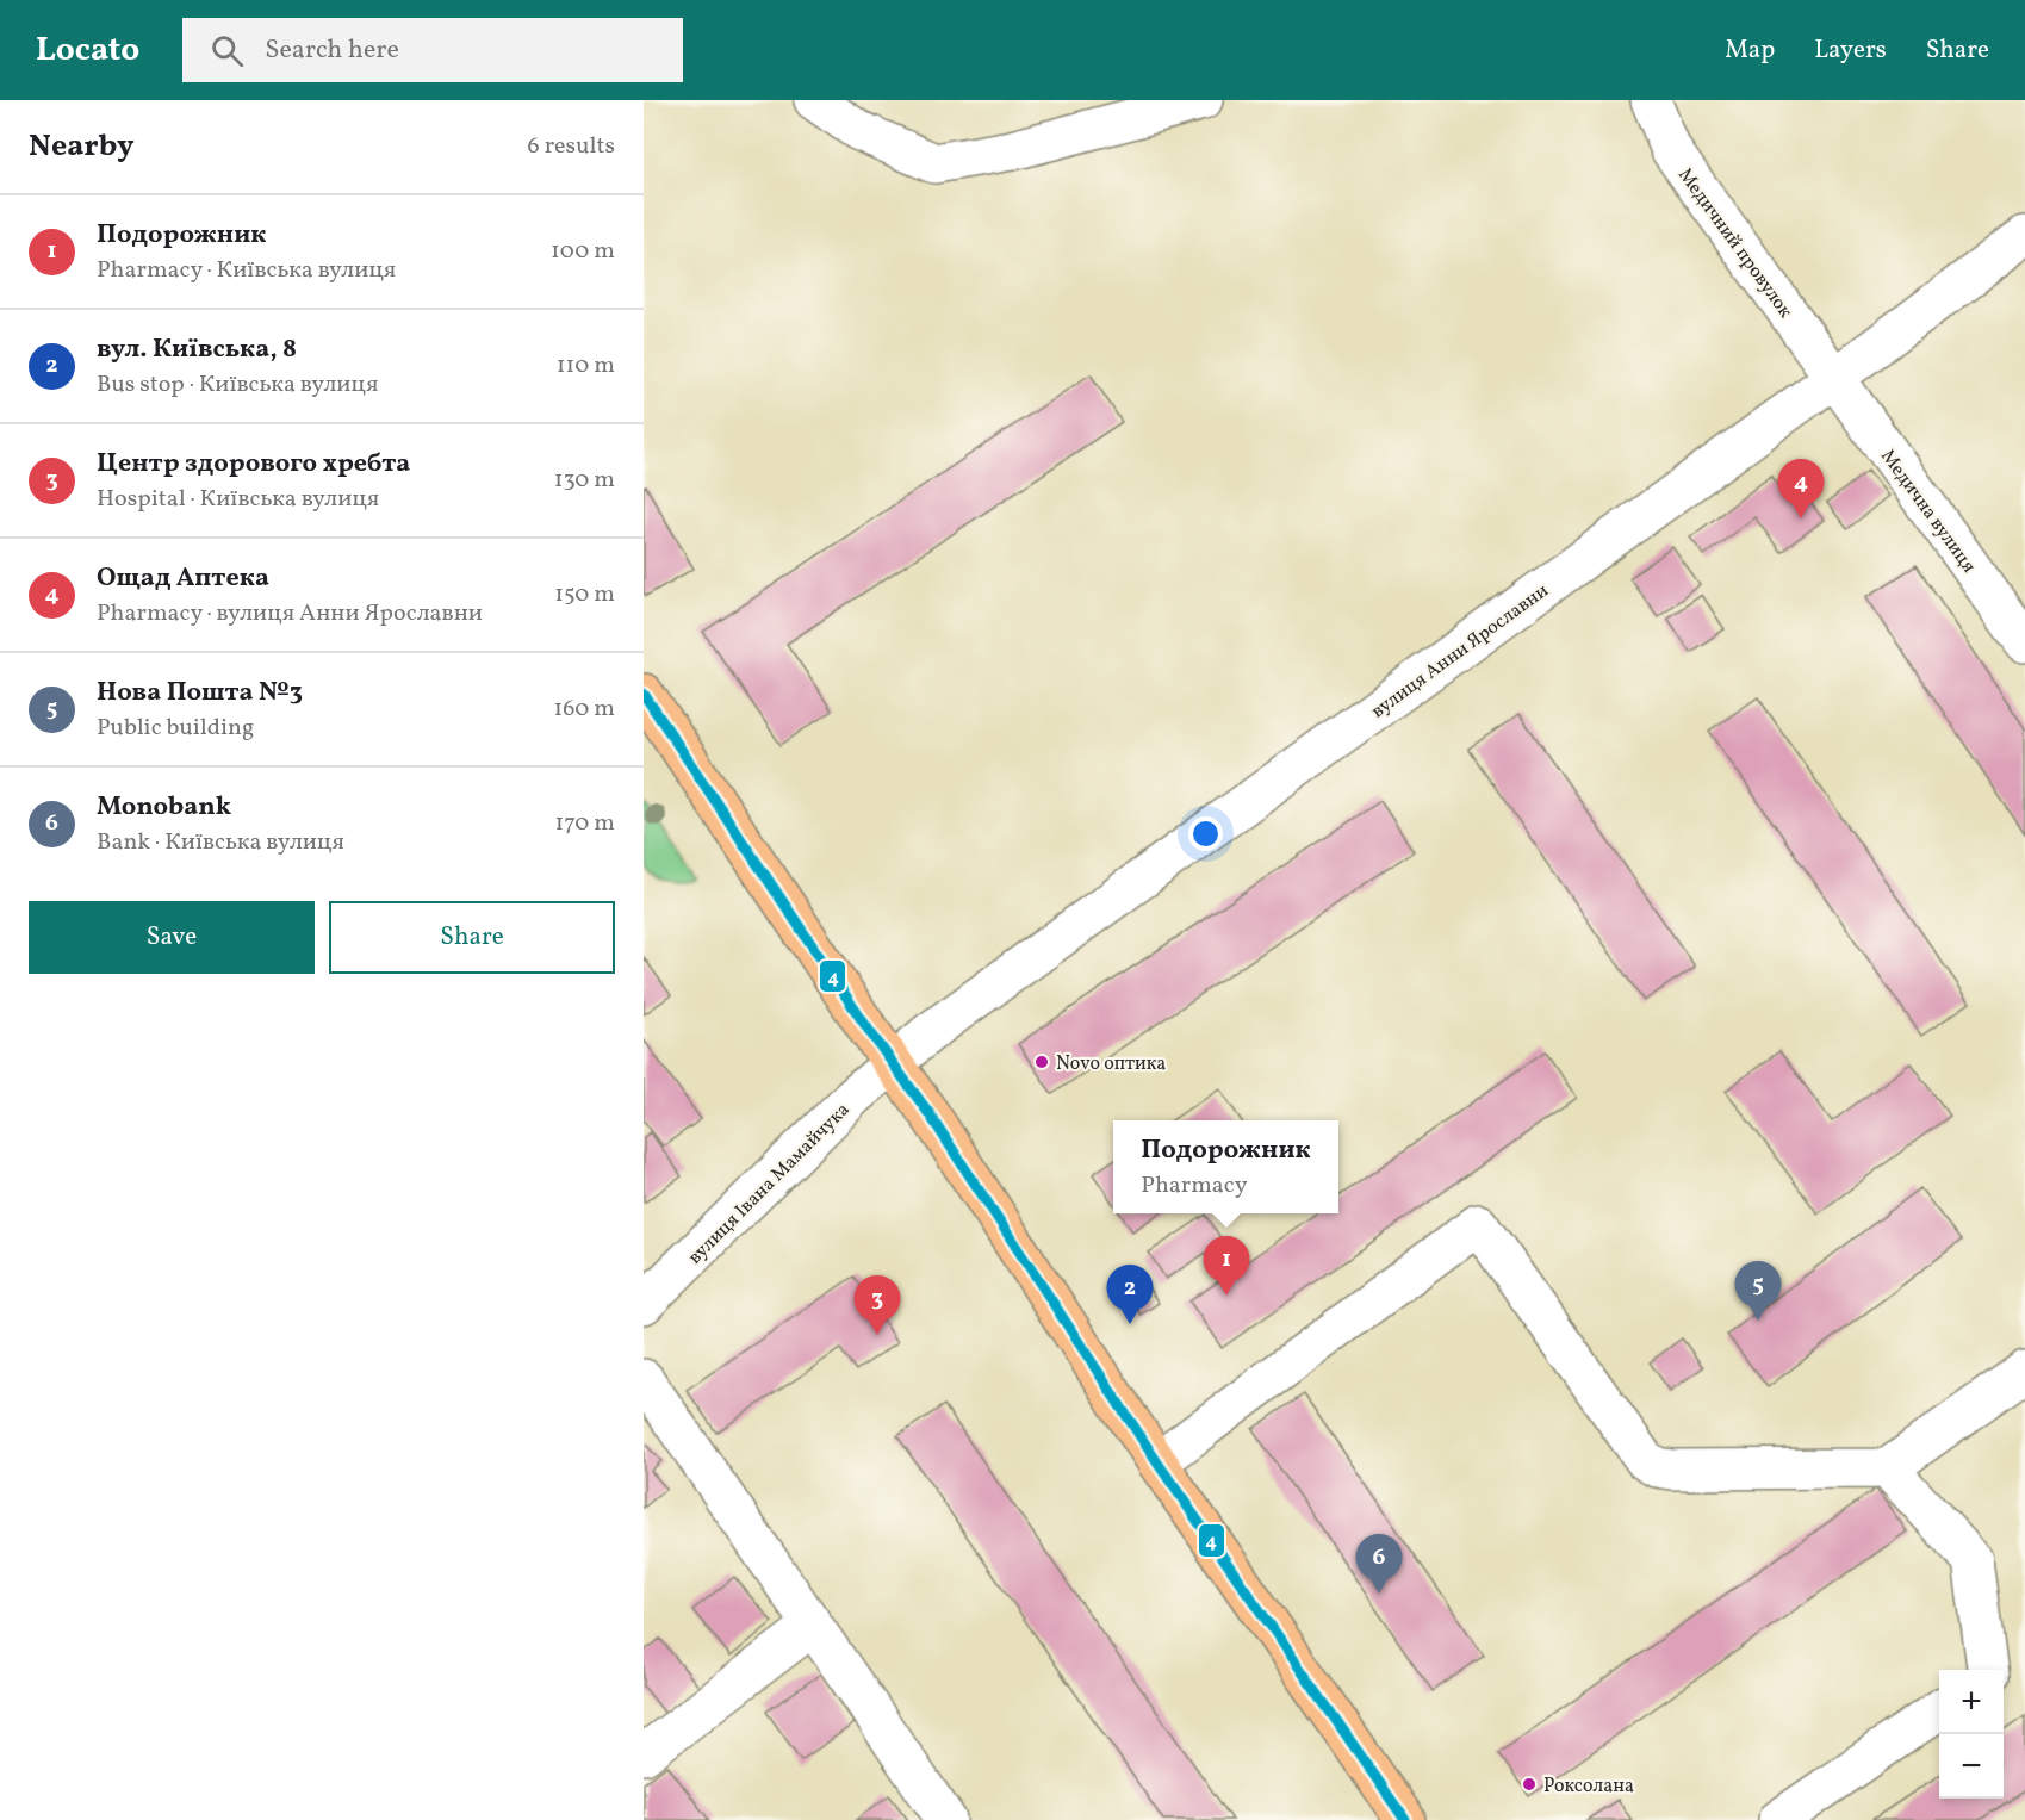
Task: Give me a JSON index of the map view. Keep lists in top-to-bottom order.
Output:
{
  "streets": {
    "street": [
      "Медичний провулок",
      "Медична вулиця",
      "вулиця Анни Ярославни",
      "вулиця Івана Мамайчука"
    ]
  },
  "crossings": [
    ["Медичний провулок", "Медична вулиця"],
    ["Медичний провулок", "вулиця Анни Ярославни"],
    ["Медична вулиця", "вулиця Анни Ярославни"],
    ["вулиця Анни Ярославни", "вулиця Івана Мамайчука"]
  ],
  "places": ["Novo оптика", "Роксолана"],
  "lines": ["transit line 4"],
  "page": {
    "header": "Locato",
    "search": "Search here",
    "nav": ["Map", "Layers", "Share"],
    "heading": ["Nearby", "6 results"],
    "list": [
      {
        "mark": "1",
        "name": "Подорожник",
        "note": "Pharmacy · Київська вулиця",
        "value": "100 m"
      },
      {
        "mark": "2",
        "name": "вул. Київська, 8",
        "note": "Bus stop · Київська вулиця",
        "value": "110 m"
      },
      {
        "mark": "3",
        "name": "Центр здорового хребта",
        "note": "Hospital · Київська вулиця",
        "value": "130 m"
      },
      {
        "mark": "4",
        "name": "Ощад Аптека",
        "note": "Pharmacy · вулиця Анни Ярославни",
        "value": "150 m"
      },
      {
        "mark": "5",
        "name": "Нова Пошта №3",
        "note": "Public building",
        "value": "160 m"
      },
      {
        "mark": "6",
        "name": "Monobank",
        "note": "Bank · Київська вулиця",
        "value": "170 m"
      }
    ],
    "pins": [
      "4",
      "1",
      "5",
      "2",
      "3",
      "6"
    ],
    "buttons": ["Save", "Share"],
    "popup": ["Подорожник", "Pharmacy"],
    "map_buttons": ["+", "−"]
  }
}
